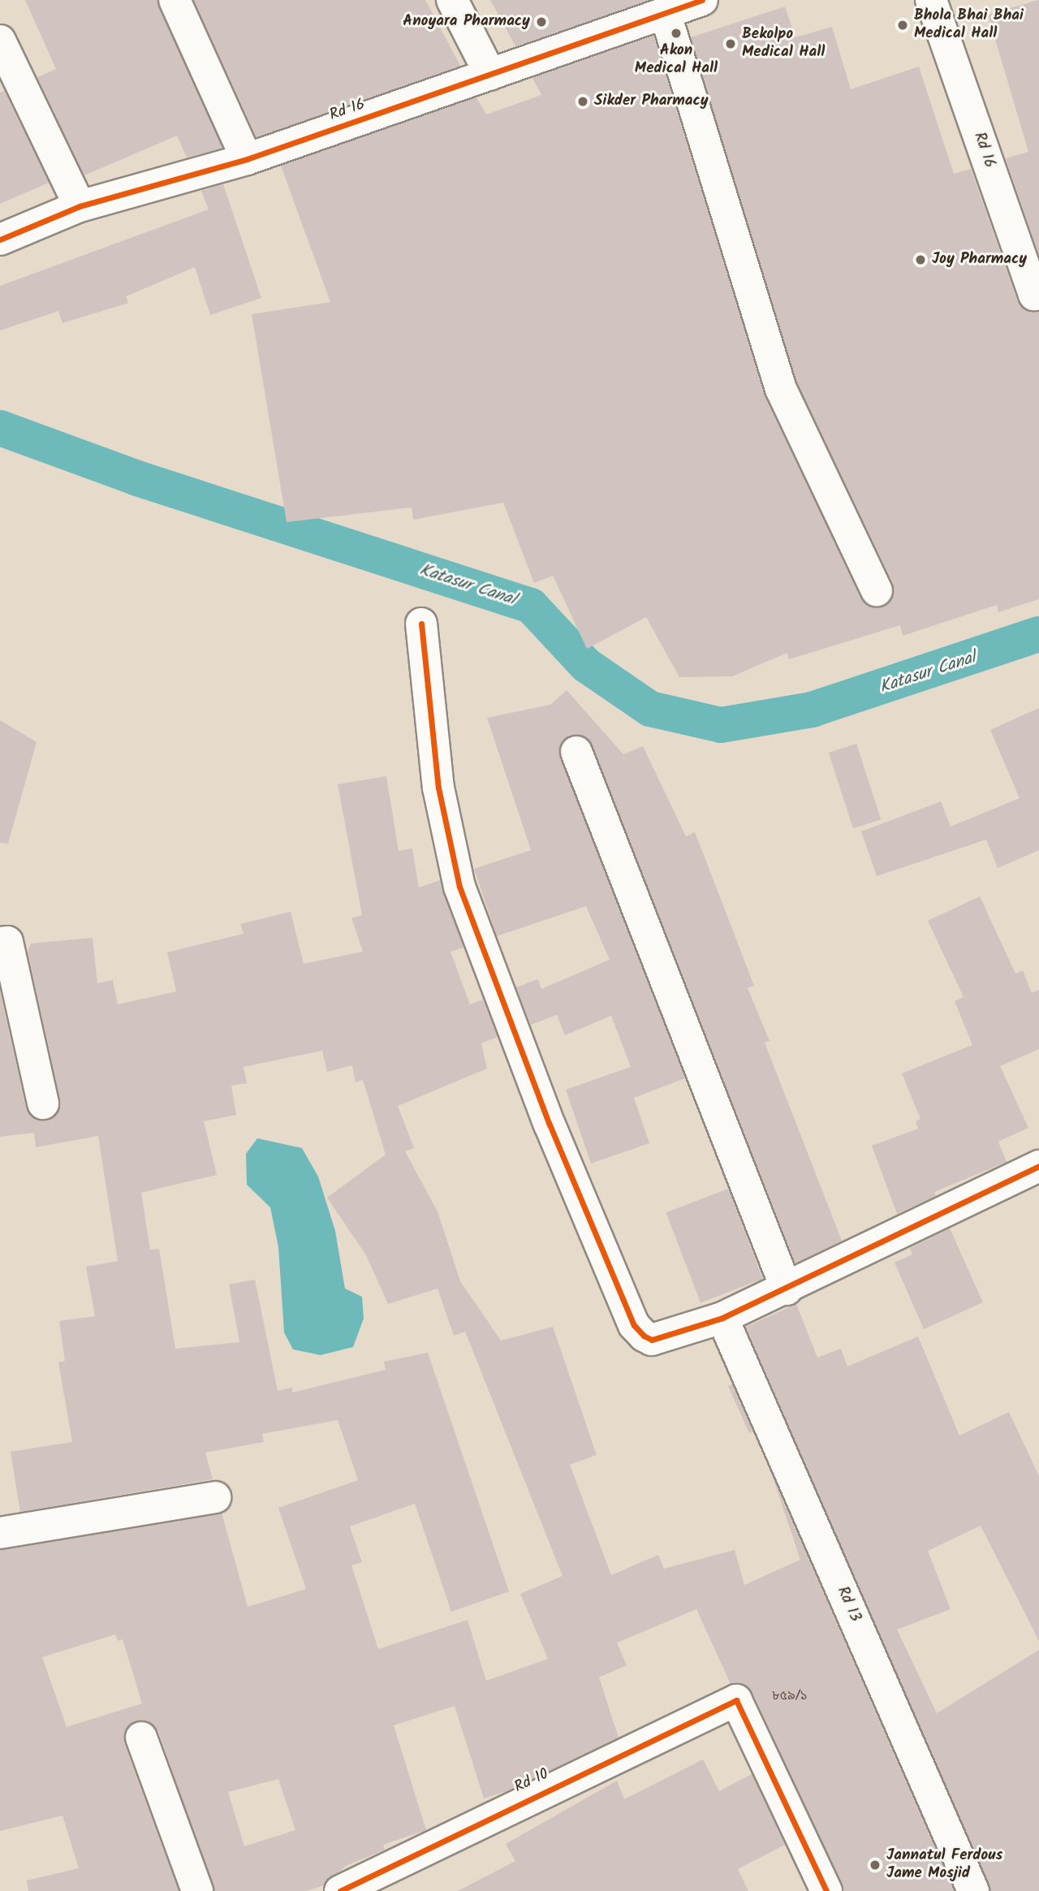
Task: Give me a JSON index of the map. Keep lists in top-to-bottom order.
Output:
{
  "streets": {
    "street": ["Rd 16", "Rd 13", "Rd 10"]
  },
  "water": ["Katasur Canal"],
  "places": [
    "Anoyara Pharmacy",
    "Bhola Bhai Bhai Medical Hall",
    "Akon Medical Hall",
    "Bekolpo Medical Hall",
    "Sikder Pharmacy",
    "Joy Pharmacy",
    "Jannatul Ferdous Jame Mosjid"
  ],
  "house_numbers": ["৮৫৯/১"]
}
